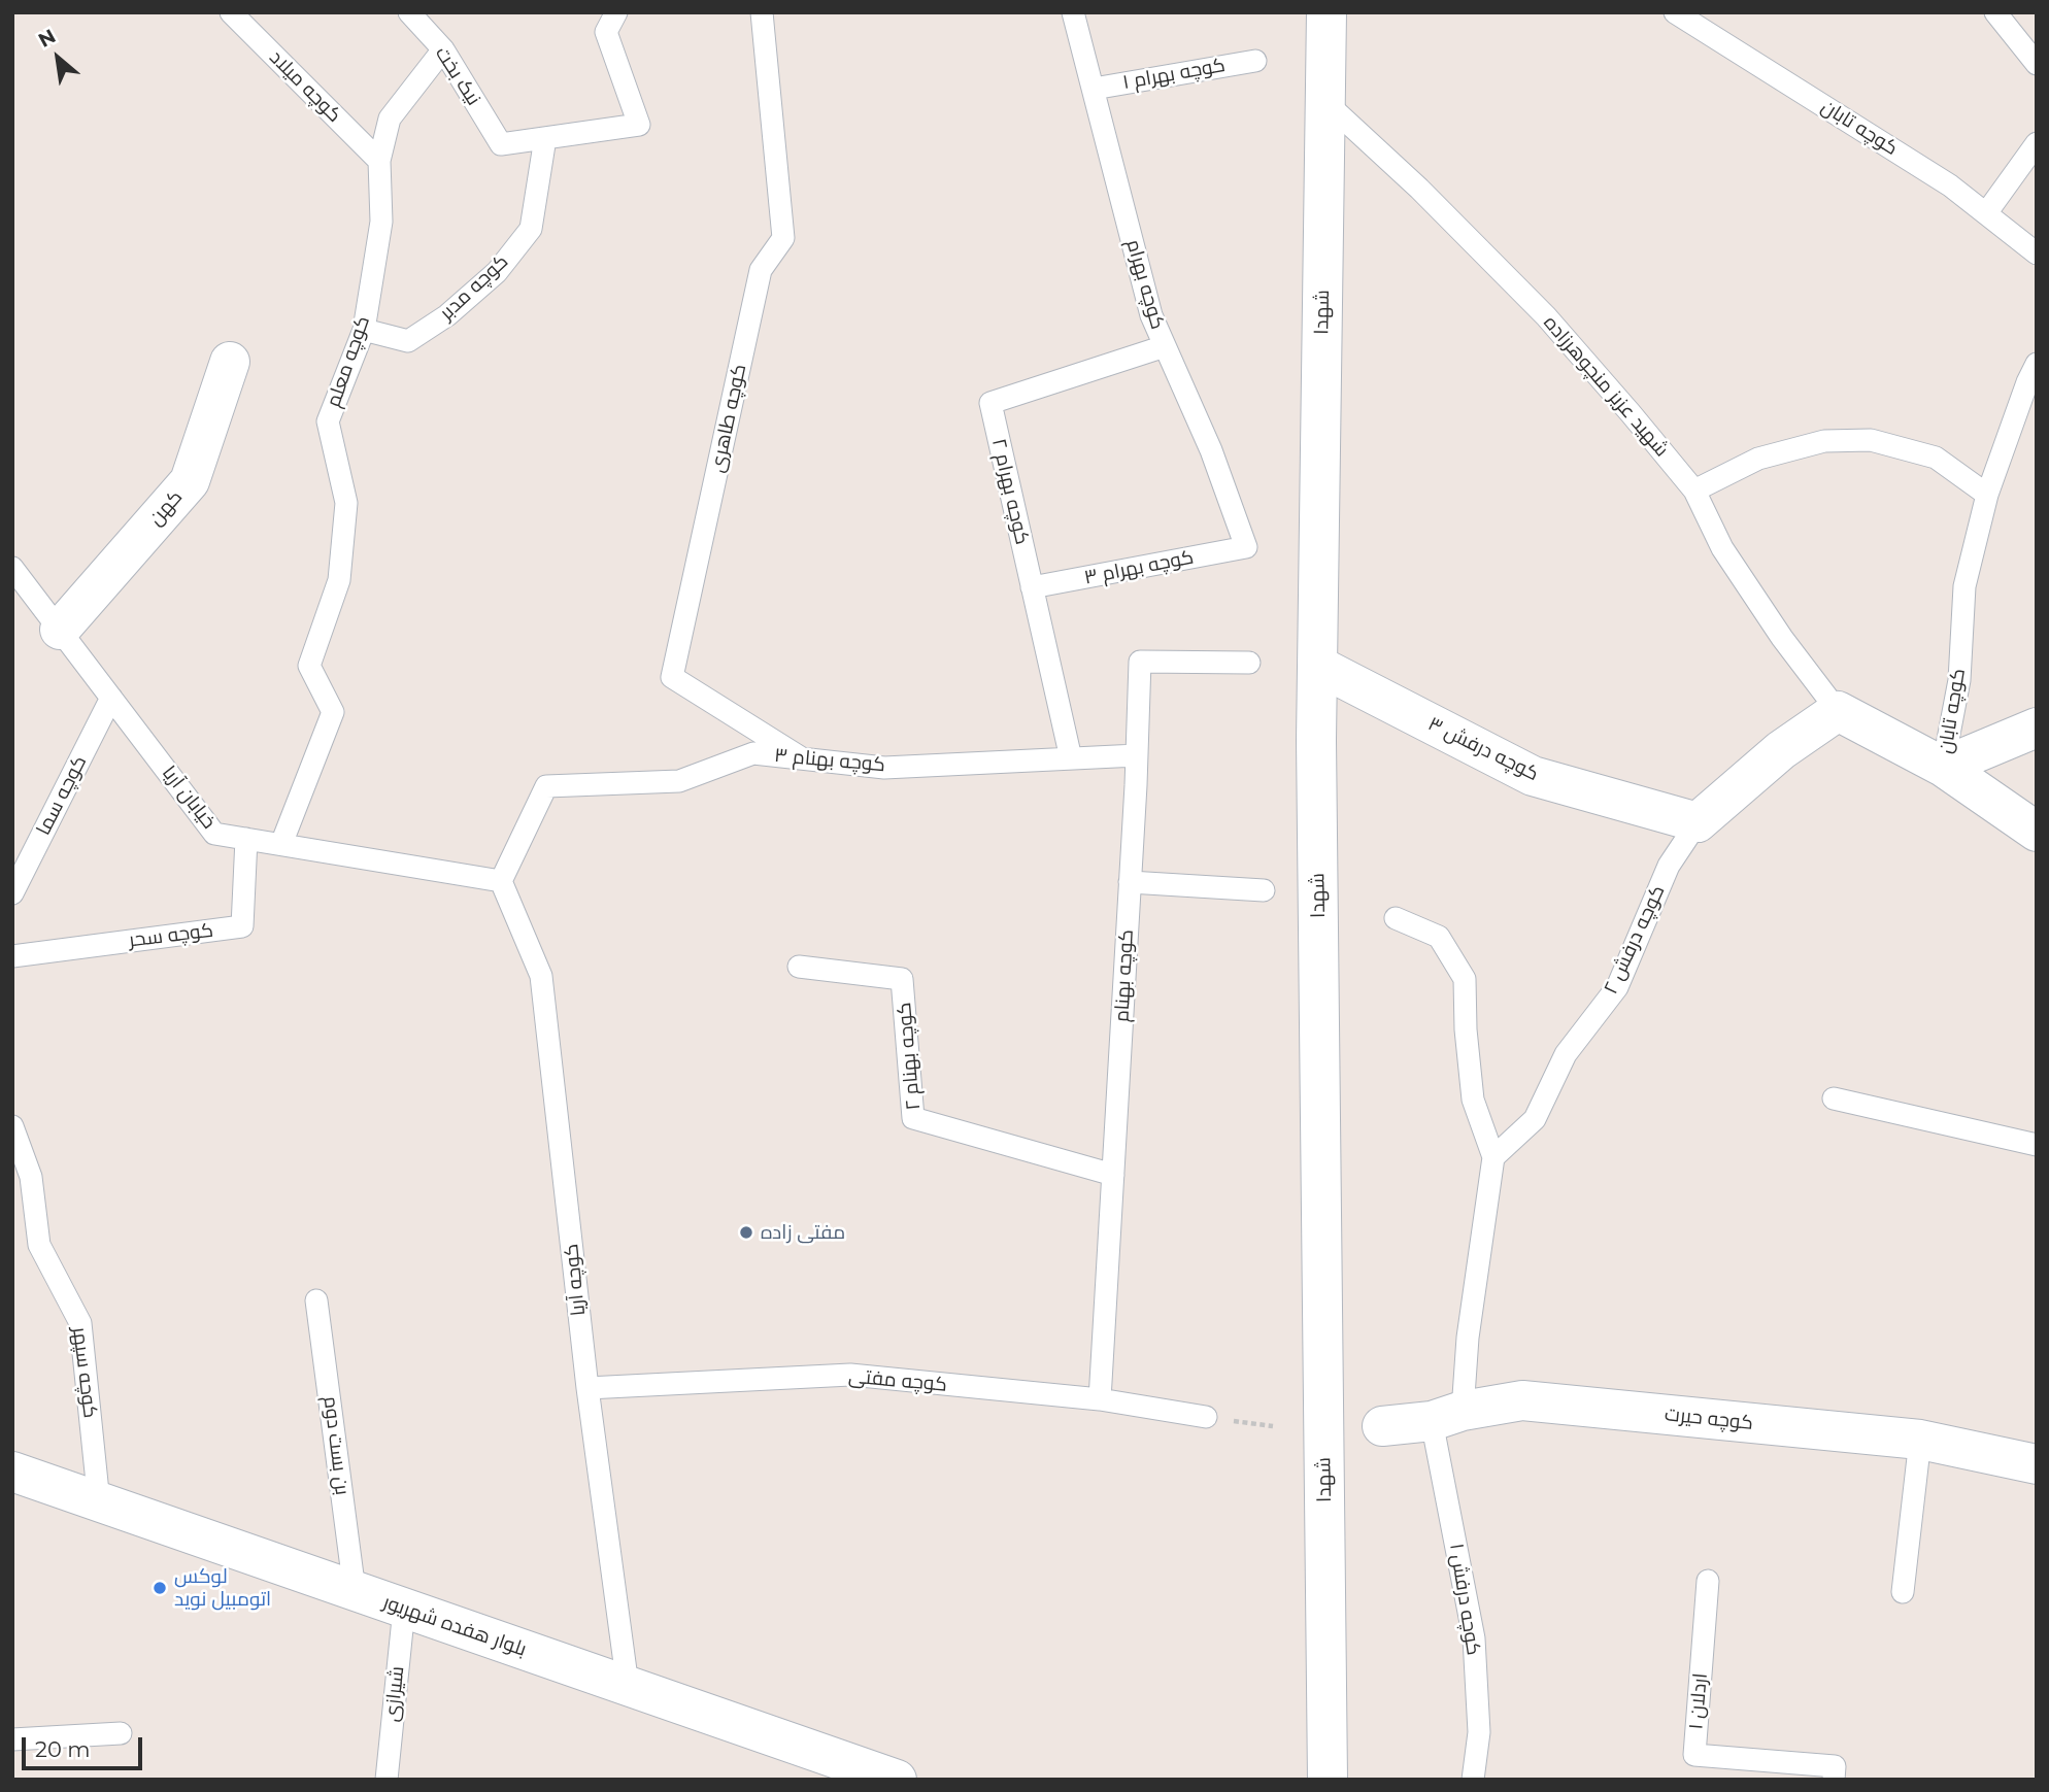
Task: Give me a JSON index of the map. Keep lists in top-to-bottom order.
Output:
{
  "streets": {
    "main road": [
      "شهدا",
      "کهن",
      "کوچه درفش ۳",
      "کوچه حیرت",
      "بلوار هفده شهریور"
    ],
    "lane": [
      "کوچه بهرام ۱",
      "نیک بخت",
      "کوچه میلاد",
      "کوچه تابان",
      "کوچه بهرام",
      "کوچه مدبر",
      "کوچه معلم",
      "شهید عزیز منچوهرزاده",
      "کوچه طاهری",
      "کوچه بهرام ۲",
      "کوچه بهرام ۳",
      "کوچه بهنام ۳",
      "کوچه سما",
      "خیابان آریا",
      "کوچه سحر",
      "کوچه درفش ۲",
      "کوچه بهنام",
      "کوچه بهنام ۲",
      "کوچه آریا",
      "کوچه سپهر",
      "کوچه مفتی",
      "بن بست دوم",
      "کوچه درفش ۱",
      "شیرازی",
      "اردلان ۱"
    ]
  },
  "crossings": [
    ["کوچه بهرام ۱", "کوچه بهرام"],
    ["نیک بخت", "کوچه مدبر"],
    ["نیک بخت", "کوچه معلم"],
    ["کوچه میلاد", "کوچه معلم"],
    ["کوچه بهرام", "کوچه بهرام ۲"],
    ["کوچه بهرام", "کوچه بهرام ۳"],
    ["کوچه مدبر", "کوچه معلم"],
    ["شهدا", "شهید عزیز منچوهرزاده"],
    ["شهدا", "کوچه درفش ۳"],
    ["کوچه معلم", "خیابان آریا"],
    ["کوچه طاهری", "کوچه بهنام ۳"],
    ["کوچه بهرام ۲", "کوچه بهرام ۳"],
    ["کوچه بهرام ۲", "کوچه بهنام ۳"],
    ["کهن", "خیابان آریا"],
    ["کوچه درفش ۳", "کوچه درفش ۲"],
    ["کوچه بهنام ۳", "خیابان آریا"],
    ["کوچه بهنام ۳", "کوچه بهنام"],
    ["کوچه بهنام ۳", "کوچه آریا"],
    ["کوچه سما", "خیابان آریا"],
    ["خیابان آریا", "کوچه سحر"],
    ["خیابان آریا", "کوچه آریا"],
    ["کوچه بهنام", "کوچه بهنام ۲"],
    ["کوچه بهنام", "کوچه مفتی"],
    ["کوچه آریا", "کوچه مفتی"],
    ["کوچه آریا", "بلوار هفده شهریور"],
    ["کوچه سپهر", "بلوار هفده شهریور"],
    ["کوچه حیرت", "کوچه درفش ۱"],
    ["بن بست دوم", "بلوار هفده شهریور"],
    ["بلوار هفده شهریور", "شیرازی"]
  ],
  "places": ["مفتی زاده", "لوکس اتومبیل نوید"],
  "scale_bar": "20 m",
  "north": "top left"
}
